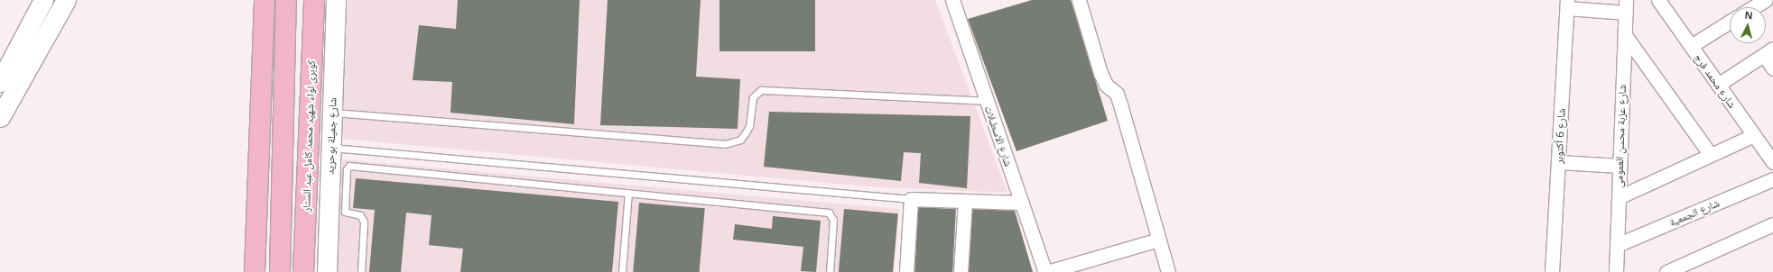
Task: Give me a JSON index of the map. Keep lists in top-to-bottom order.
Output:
{
  "streets": {
    "main road": ["كوبرى لواء شهيد محمد كامل عبد الستار", "شارع جميلة بوحريد"],
    "street": [
      "شارع محمد فرج",
      "شارع الاسطبلات",
      "شارع 6 أكتوبر",
      "شارع عزبة محسن العمومى",
      "شارع الجمعية"
    ]
  },
  "crossings": [
    ["شارع عزبة محسن العمومى", "شارع الجمعية"]
  ],
  "north": "top"
}
